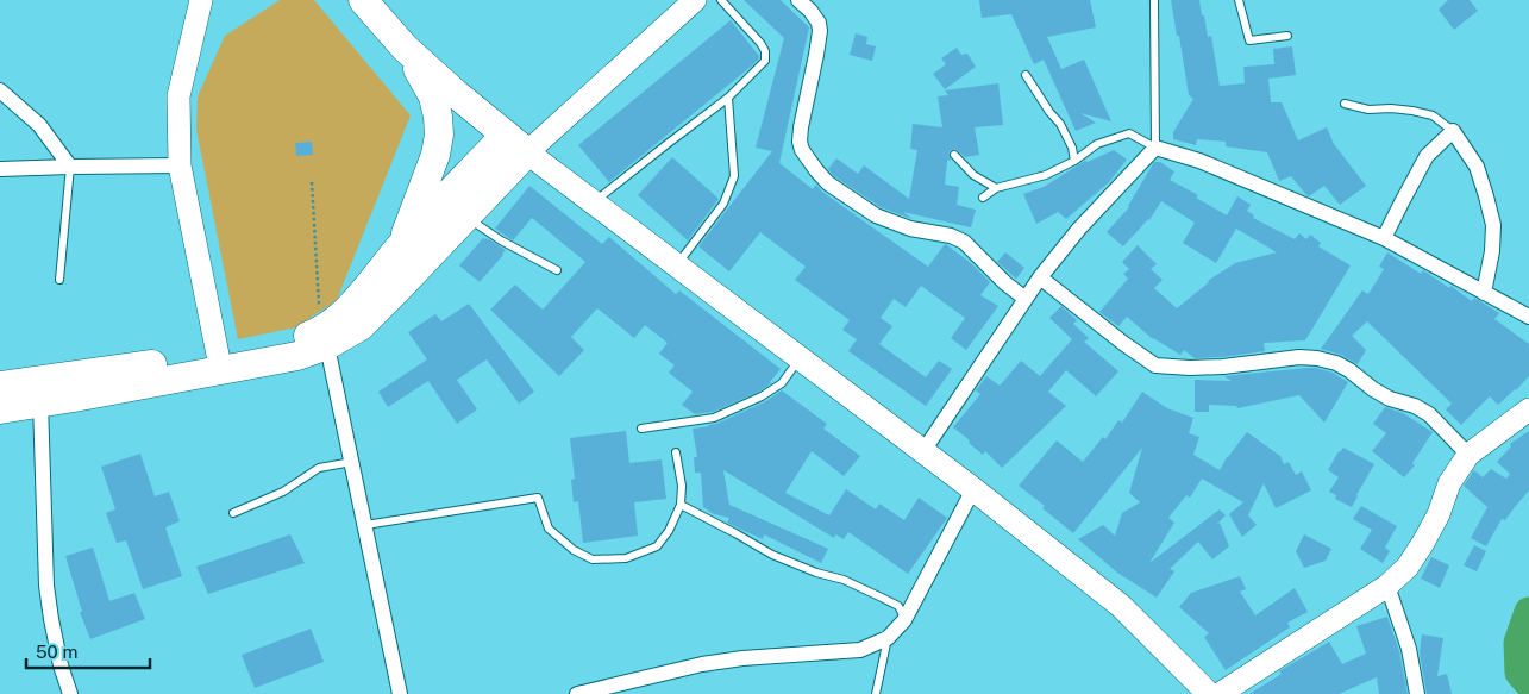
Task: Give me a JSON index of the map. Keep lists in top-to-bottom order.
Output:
{
  "scale_bar": "50 m"
}
